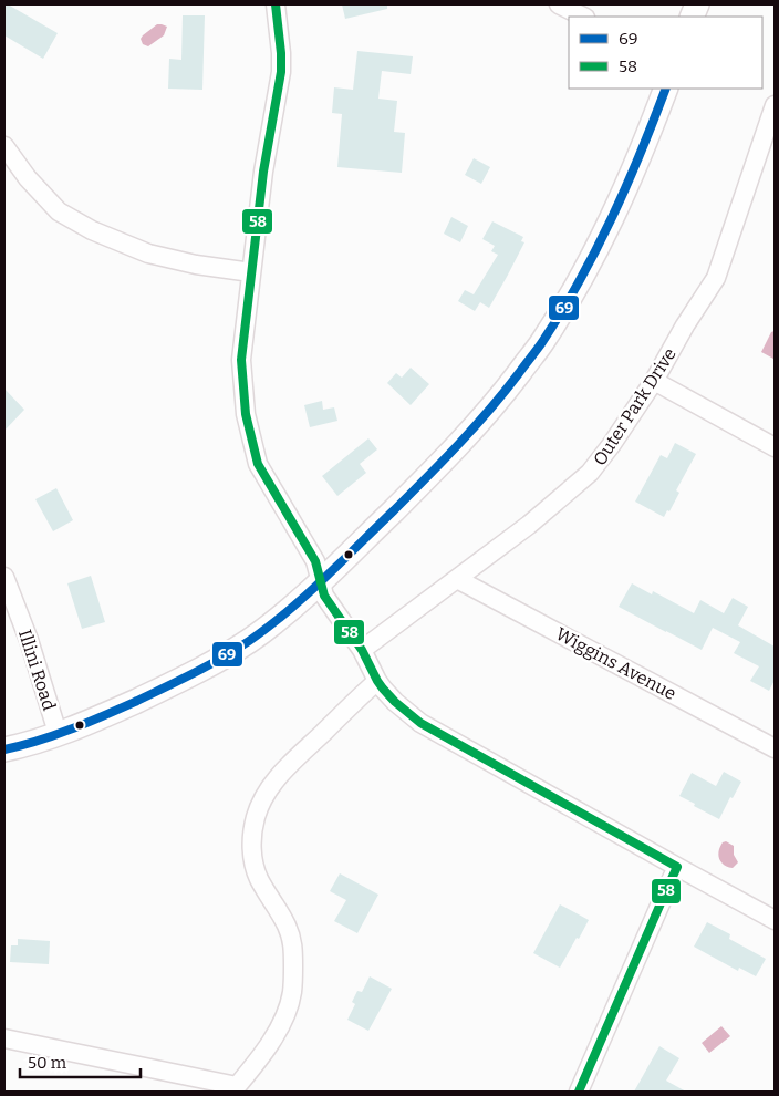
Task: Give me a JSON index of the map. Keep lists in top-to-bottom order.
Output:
{
  "streets": {
    "street": ["Outer Park Drive", "Wiggins Avenue", "Illini Road"]
  },
  "crossings": [
    ["Outer Park Drive", "Wiggins Avenue"]
  ],
  "lines": ["transit line 58", "transit line 69"],
  "legend": ["69", "58"],
  "scale_bar": "50 m"
}
